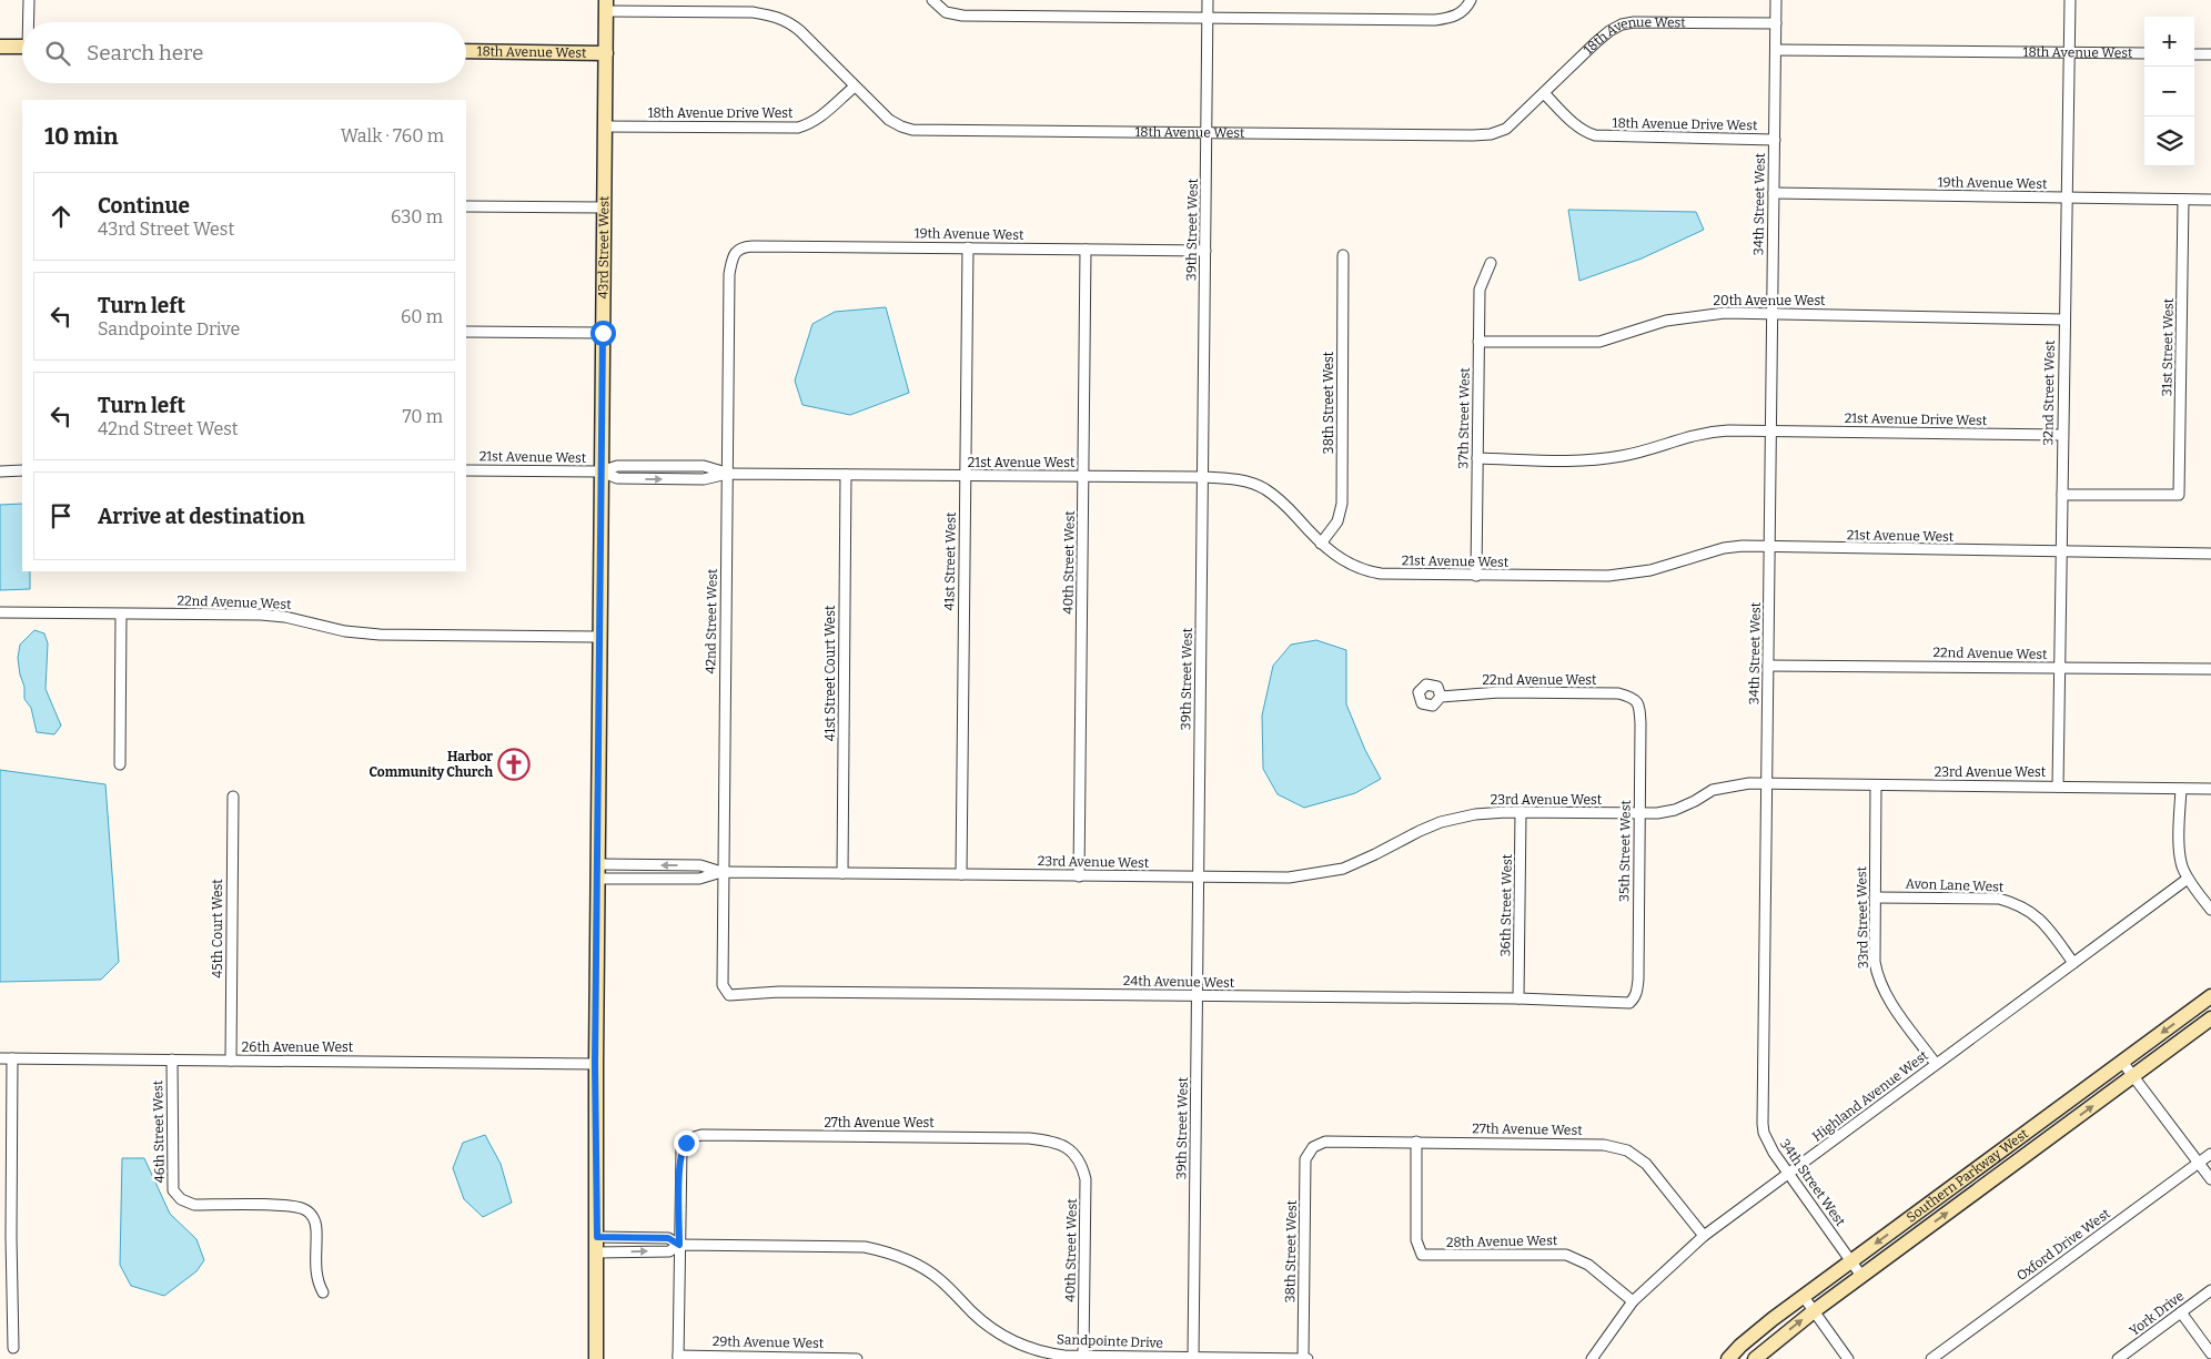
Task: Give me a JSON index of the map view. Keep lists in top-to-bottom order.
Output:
{
  "streets": {
    "street": [
      "18th Avenue West",
      "18th Avenue Drive West",
      "19th Avenue West",
      "34th Street West",
      "39th Street West",
      "43rd Street West",
      "20th Avenue West",
      "31st Street West",
      "32nd Street West",
      "38th Street West",
      "37th Street West",
      "21st Avenue Drive West",
      "21st Avenue West",
      "41st Street West",
      "40th Street West",
      "22nd Avenue West",
      "42nd Street West",
      "41st Street Court West",
      "23rd Avenue West",
      "35th Street West",
      "Avon Lane West",
      "36th Street West",
      "33rd Street West",
      "45th Court West",
      "24th Avenue West",
      "26th Avenue West",
      "Highland Avenue West",
      "27th Avenue West",
      "46th Street West",
      "Southern Parkway West",
      "28th Avenue West",
      "Oxford Drive West",
      "York Drive",
      "Sandpointe Drive",
      "29th Avenue West"
    ]
  },
  "crossings": [
    ["18th Avenue West", "18th Avenue Drive West"],
    ["18th Avenue West", "34th Street West"],
    ["18th Avenue West", "39th Street West"],
    ["18th Avenue West", "43rd Street West"],
    ["18th Avenue West", "32nd Street West"],
    ["18th Avenue Drive West", "34th Street West"],
    ["18th Avenue Drive West", "43rd Street West"],
    ["19th Avenue West", "34th Street West"],
    ["19th Avenue West", "39th Street West"],
    ["19th Avenue West", "31st Street West"],
    ["19th Avenue West", "32nd Street West"],
    ["19th Avenue West", "41st Street West"],
    ["19th Avenue West", "40th Street West"],
    ["19th Avenue West", "42nd Street West"],
    ["34th Street West", "20th Avenue West"],
    ["34th Street West", "21st Avenue Drive West"],
    ["34th Street West", "21st Avenue West"],
    ["34th Street West", "22nd Avenue West"],
    ["34th Street West", "23rd Avenue West"],
    ["34th Street West", "Highland Avenue West"],
    ["34th Street West", "Southern Parkway West"],
    ["39th Street West", "21st Avenue West"],
    ["39th Street West", "23rd Avenue West"],
    ["39th Street West", "24th Avenue West"],
    ["39th Street West", "Sandpointe Drive"],
    ["43rd Street West", "21st Avenue West"],
    ["43rd Street West", "22nd Avenue West"],
    ["43rd Street West", "23rd Avenue West"],
    ["43rd Street West", "26th Avenue West"],
    ["43rd Street West", "Sandpointe Drive"],
    ["20th Avenue West", "32nd Street West"],
    ["20th Avenue West", "37th Street West"],
    ["31st Street West", "32nd Street West"],
    ["32nd Street West", "21st Avenue Drive West"],
    ["32nd Street West", "21st Avenue West"],
    ["32nd Street West", "22nd Avenue West"],
    ["32nd Street West", "23rd Avenue West"],
    ["38th Street West", "21st Avenue West"],
    ["38th Street West", "27th Avenue West"],
    ["38th Street West", "Sandpointe Drive"],
    ["37th Street West", "21st Avenue Drive West"],
    ["37th Street West", "21st Avenue West"],
    ["21st Avenue West", "41st Street West"],
    ["21st Avenue West", "40th Street West"],
    ["21st Avenue West", "42nd Street West"],
    ["21st Avenue West", "41st Street Court West"],
    ["41st Street West", "23rd Avenue West"],
    ["40th Street West", "23rd Avenue West"],
    ["40th Street West", "27th Avenue West"],
    ["40th Street West", "Sandpointe Drive"],
    ["22nd Avenue West", "35th Street West"],
    ["42nd Street West", "23rd Avenue West"],
    ["42nd Street West", "24th Avenue West"],
    ["41st Street Court West", "23rd Avenue West"],
    ["23rd Avenue West", "35th Street West"],
    ["23rd Avenue West", "36th Street West"],
    ["23rd Avenue West", "33rd Street West"],
    ["35th Street West", "24th Avenue West"],
    ["Avon Lane West", "33rd Street West"],
    ["Avon Lane West", "Highland Avenue West"],
    ["36th Street West", "24th Avenue West"],
    ["33rd Street West", "Highland Avenue West"],
    ["45th Court West", "26th Avenue West"],
    ["26th Avenue West", "46th Street West"],
    ["Highland Avenue West", "27th Avenue West"],
    ["Highland Avenue West", "28th Avenue West"],
    ["27th Avenue West", "28th Avenue West"],
    ["27th Avenue West", "Sandpointe Drive"]
  ],
  "places": {
    "church": ["Harbor Community Church"]
  },
  "page": {
    "map_buttons": ["+", "−"],
    "search": "Search here",
    "heading": ["10 min", "Walk · 760 m"],
    "list": [
      ["Continue", "43rd Street West", "630 m"],
      ["Turn left", "Sandpointe Drive", "60 m"],
      ["Turn left", "42nd Street West", "70 m"],
      "Arrive at destination"
    ]
  }
}
